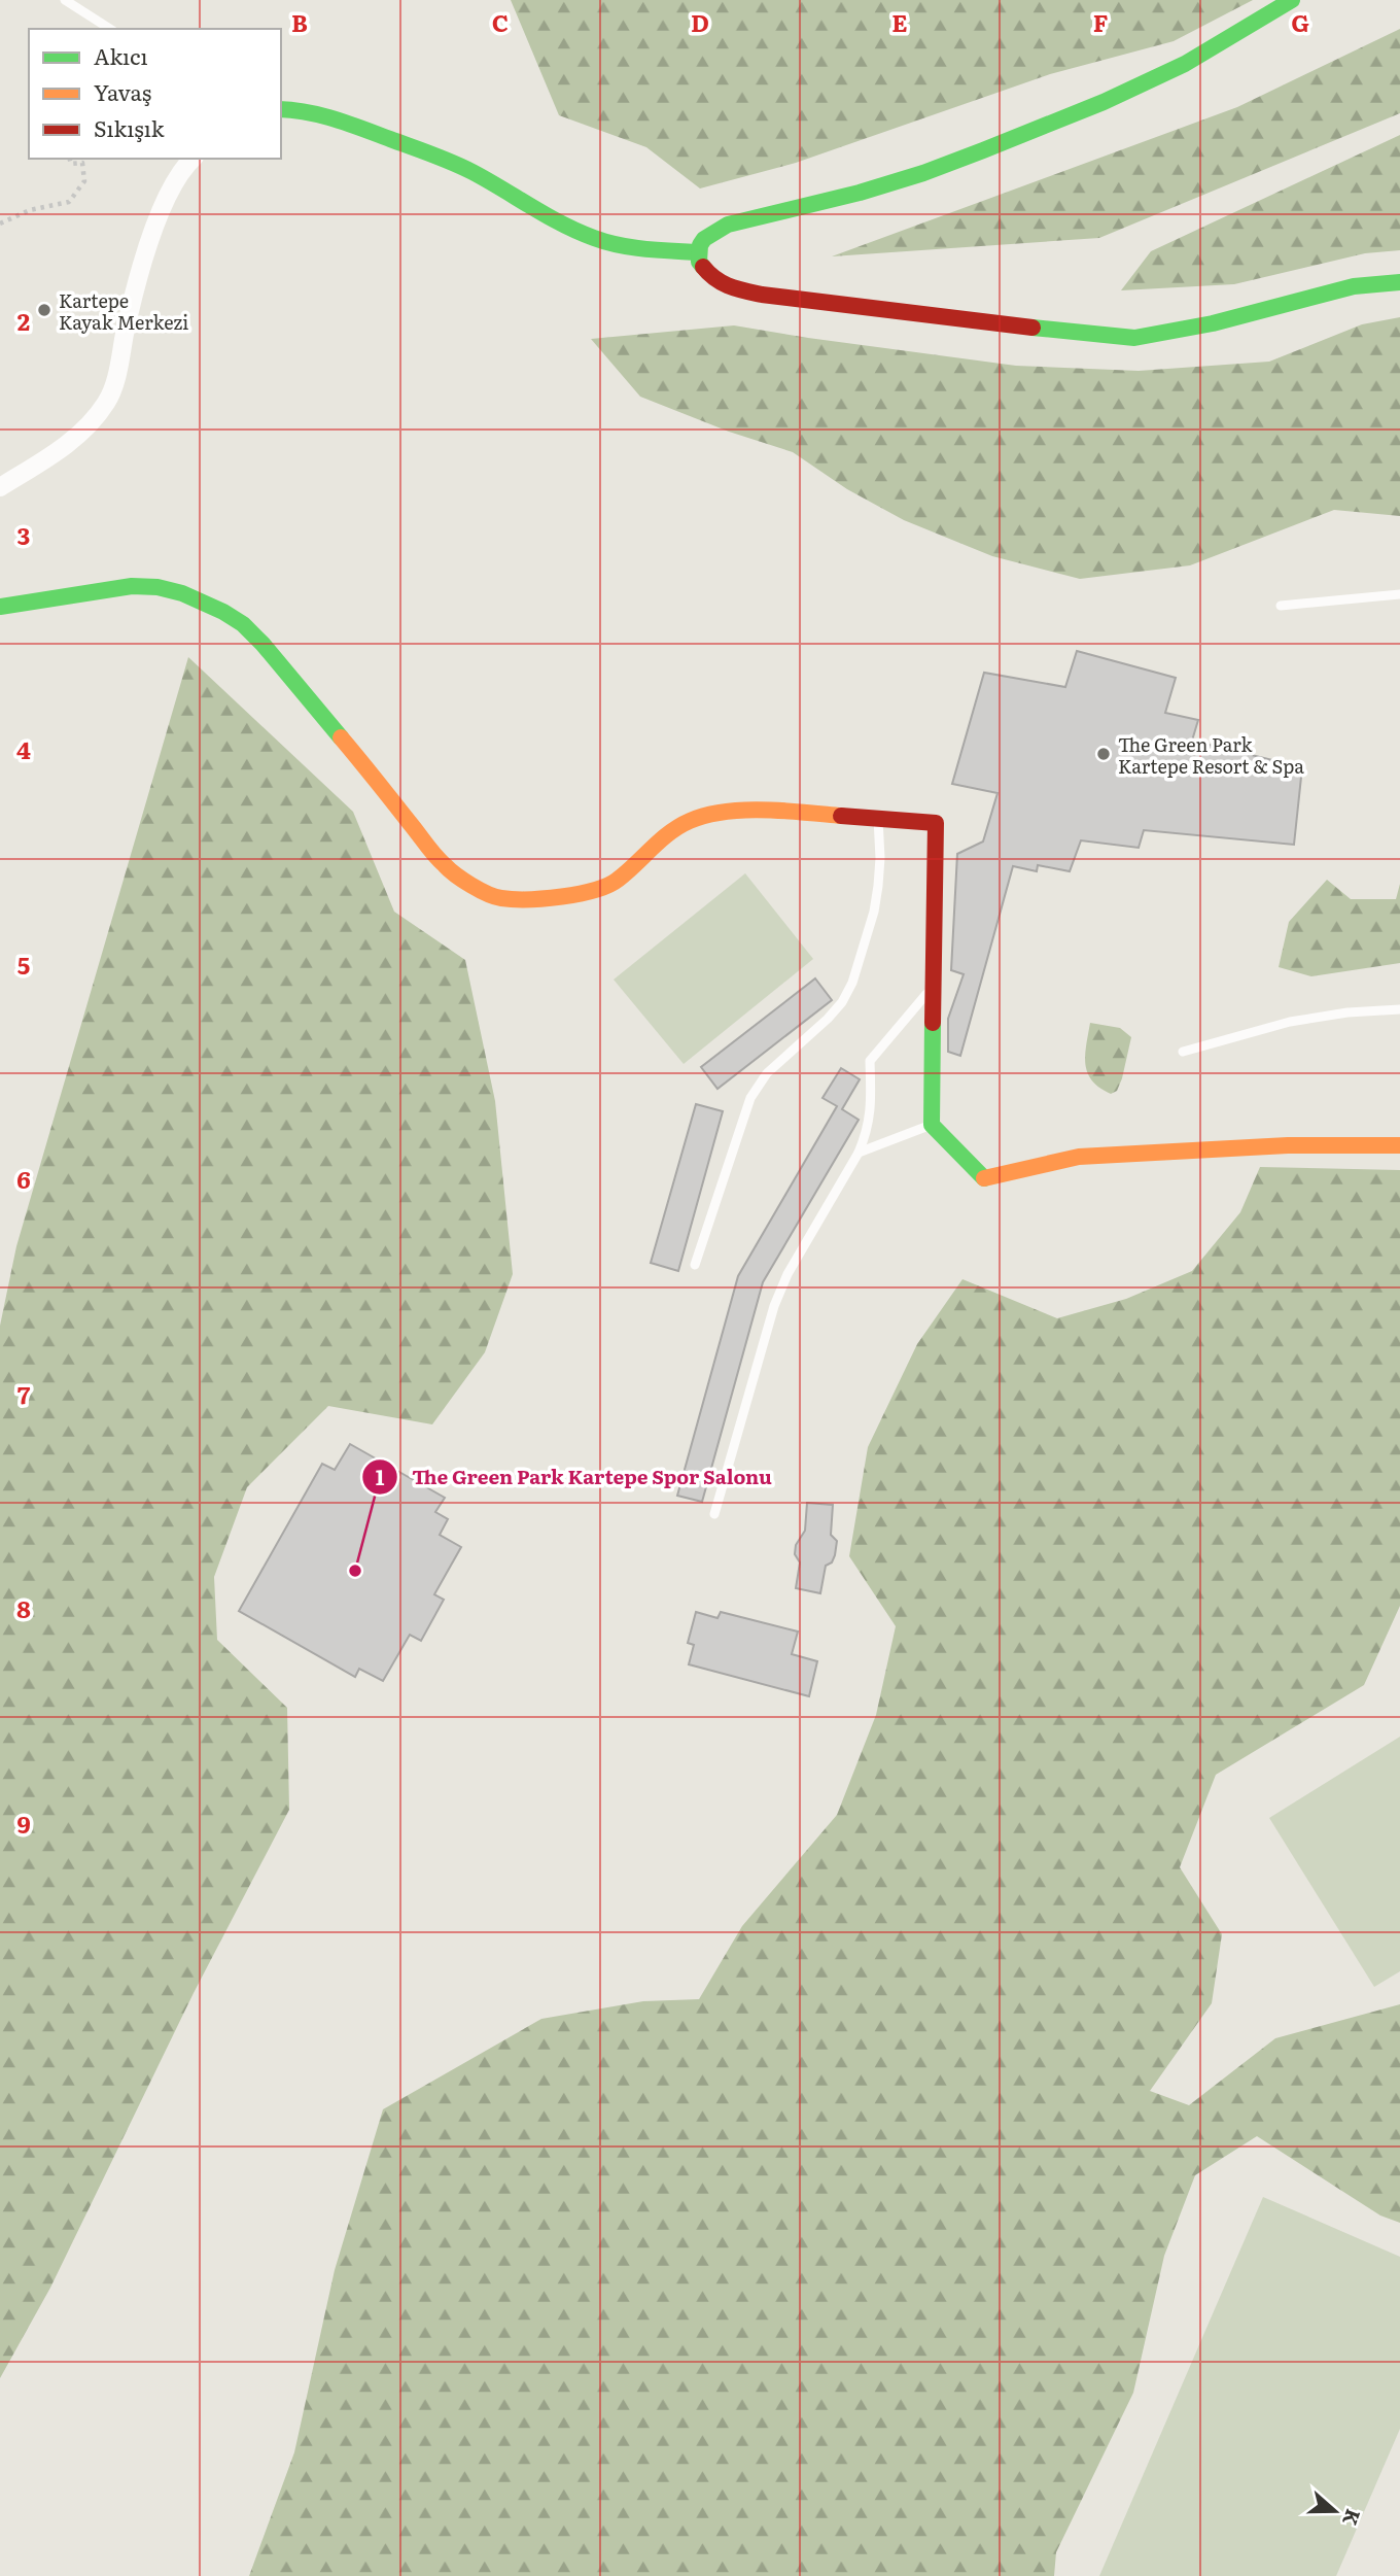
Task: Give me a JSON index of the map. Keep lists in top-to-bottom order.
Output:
{
  "places": ["Kartepe Kayak Merkezi", "The Green Park Kartepe Resort & Spa", "The Green Park Kartepe Spor Salonu"],
  "legend": ["Akıcı", "Yavaş", "Sıkışık"],
  "north": "right",
  "grid": {
    "columns": [
      "B",
      "C",
      "D",
      "E",
      "F",
      "G"
    ],
    "rows": [
      "2",
      "3",
      "4",
      "5",
      "6",
      "7",
      "8",
      "9"
    ]
  }
}
